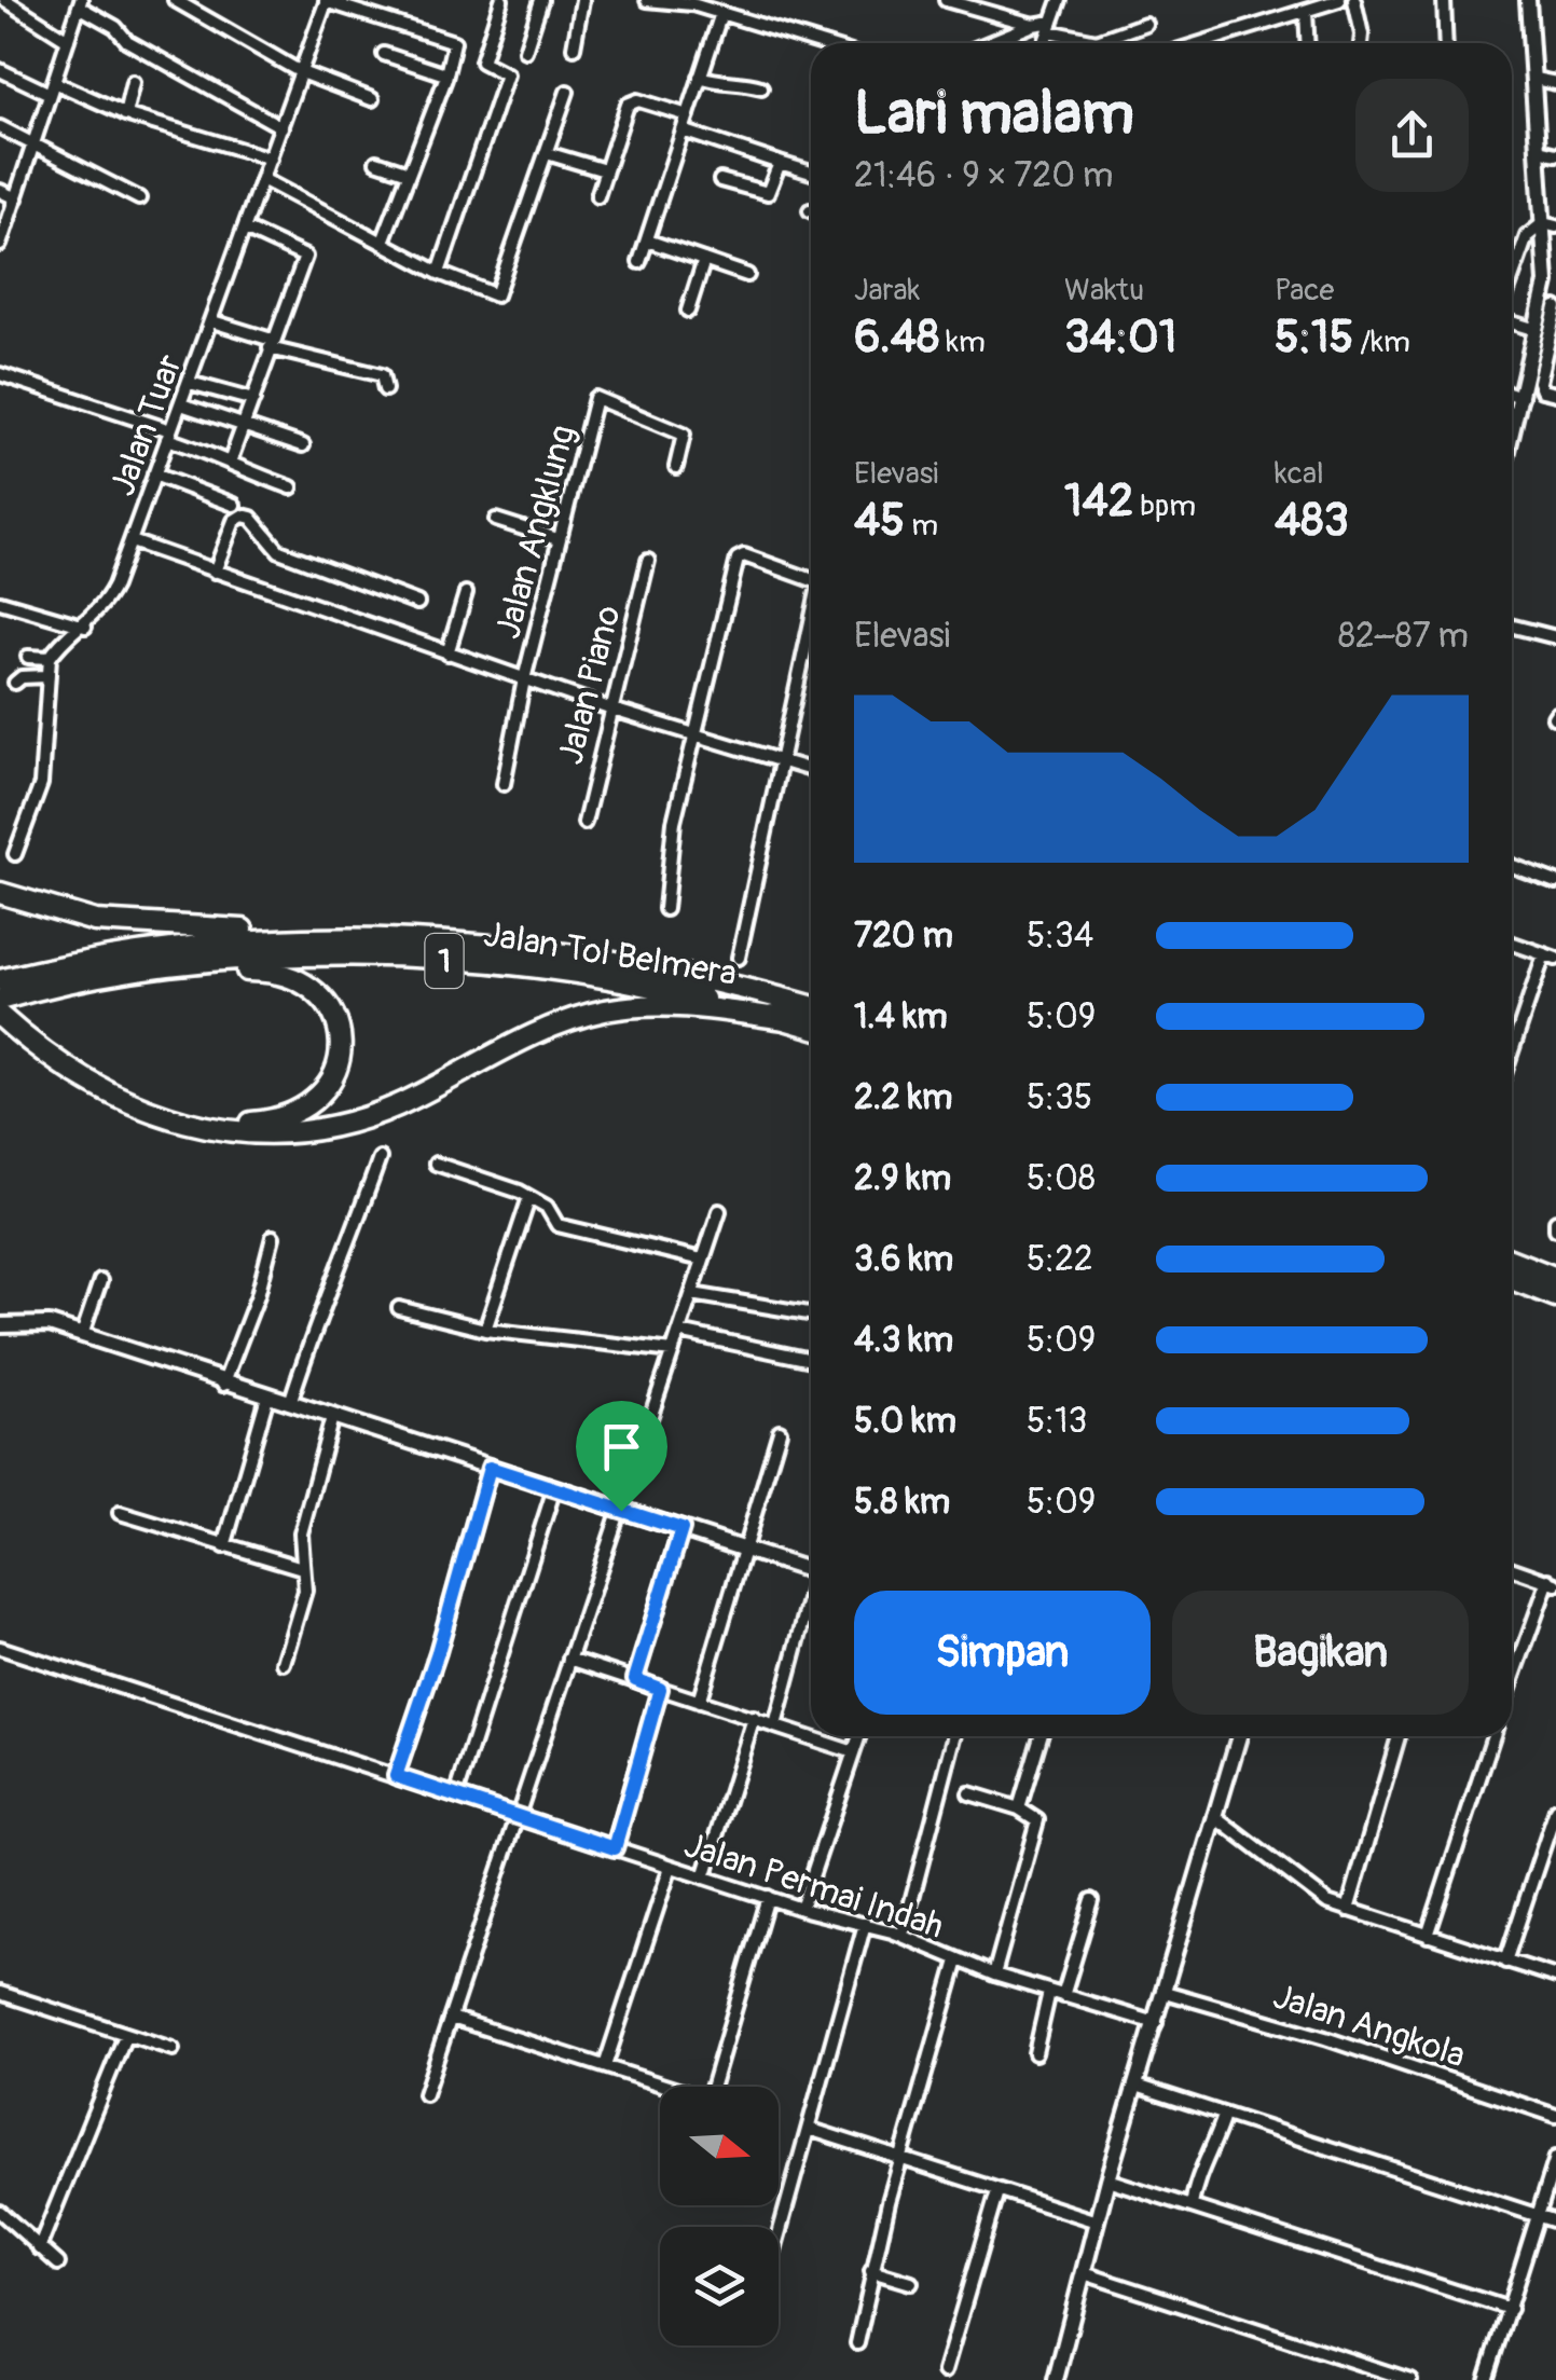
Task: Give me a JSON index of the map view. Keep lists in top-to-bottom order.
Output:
{
  "streets": {
    "highway": ["Jalan Tol Belmera", "1"],
    "street": [
      "Jalan Tuar",
      "Jalan Angklung",
      "Jalan Piano",
      "Jalan Permai Indah",
      "Jalan Angkola"
    ]
  },
  "north": "right",
  "page": {
    "heading": ["Lari malam", "21:46 · 9 × 720 m"],
    "stats": [
      ["Jarak", "6.48 km"],
      ["Waktu", "34:01"],
      ["Pace", "5:15 /km"],
      ["Elevasi", "45 m"],
      ["142 bpm"],
      ["kcal", "483"]
    ],
    "chart": ["Elevasi", "82–87 m"],
    "list": [
      {
        "name": "720 m",
        "note": "5:34"
      },
      {
        "name": "1.4 km",
        "note": "5:09"
      },
      {
        "name": "2.2 km",
        "note": "5:35"
      },
      {
        "name": "2.9 km",
        "note": "5:08"
      },
      {
        "name": "3.6 km",
        "note": "5:22"
      },
      {
        "name": "4.3 km",
        "note": "5:09"
      },
      {
        "name": "5.0 km",
        "note": "5:13"
      },
      {
        "name": "5.8 km",
        "note": "5:09"
      }
    ],
    "buttons": ["Simpan", "Bagikan"]
  }
}
